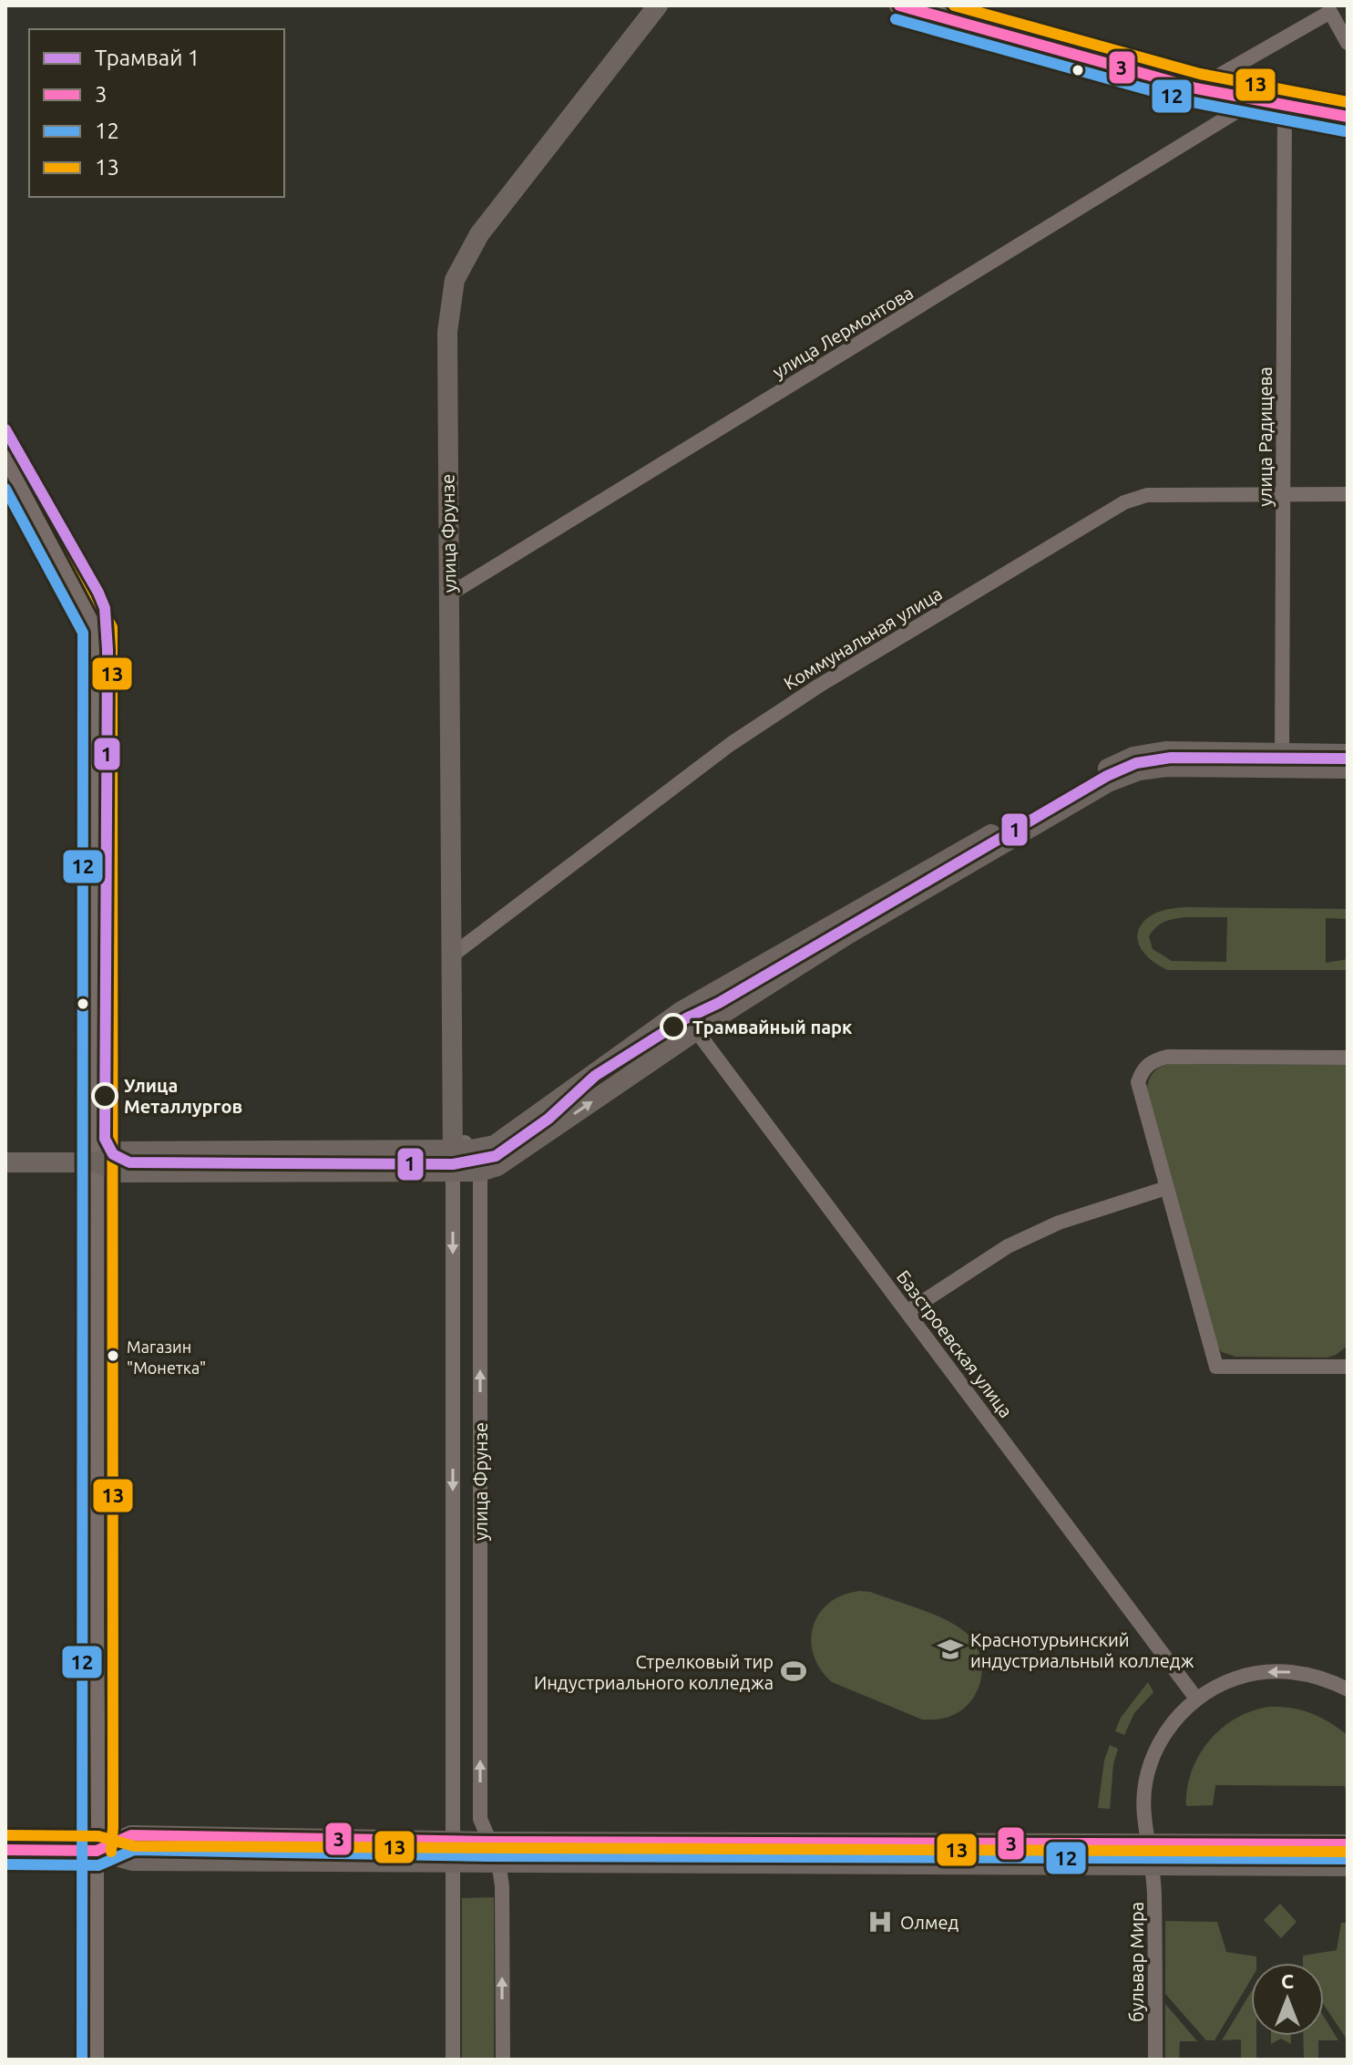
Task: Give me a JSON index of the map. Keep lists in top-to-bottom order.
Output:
{
  "streets": {
    "street": [
      "улица Лермонтова",
      "улица Радищева",
      "улица Фрунзе",
      "Коммунальная улица",
      "Базстроевская улица",
      "бульвар Мира"
    ]
  },
  "crossings": [
    ["улица Лермонтова", "улица Фрунзе"],
    ["улица Радищева", "Коммунальная улица"],
    ["улица Фрунзе", "Коммунальная улица"],
    ["Базстроевская улица", "бульвар Мира"]
  ],
  "places": {
    "other": ["Трамвайный парк", "Улица Металлургов", "Магазин \"Монетка\""],
    "school or university": ["Краснотурьинский индустриальный колледж"],
    "sports": ["Стрелковый тир Индустриального колледжа"],
    "hospital": ["Олмед"]
  },
  "lines": [
    "transit line 3",
    "transit line 13",
    "transit line 12",
    "tram line 1"
  ],
  "legend": [
    "Трамвай 1",
    "3",
    "12",
    "13"
  ],
  "north": "top"
}
